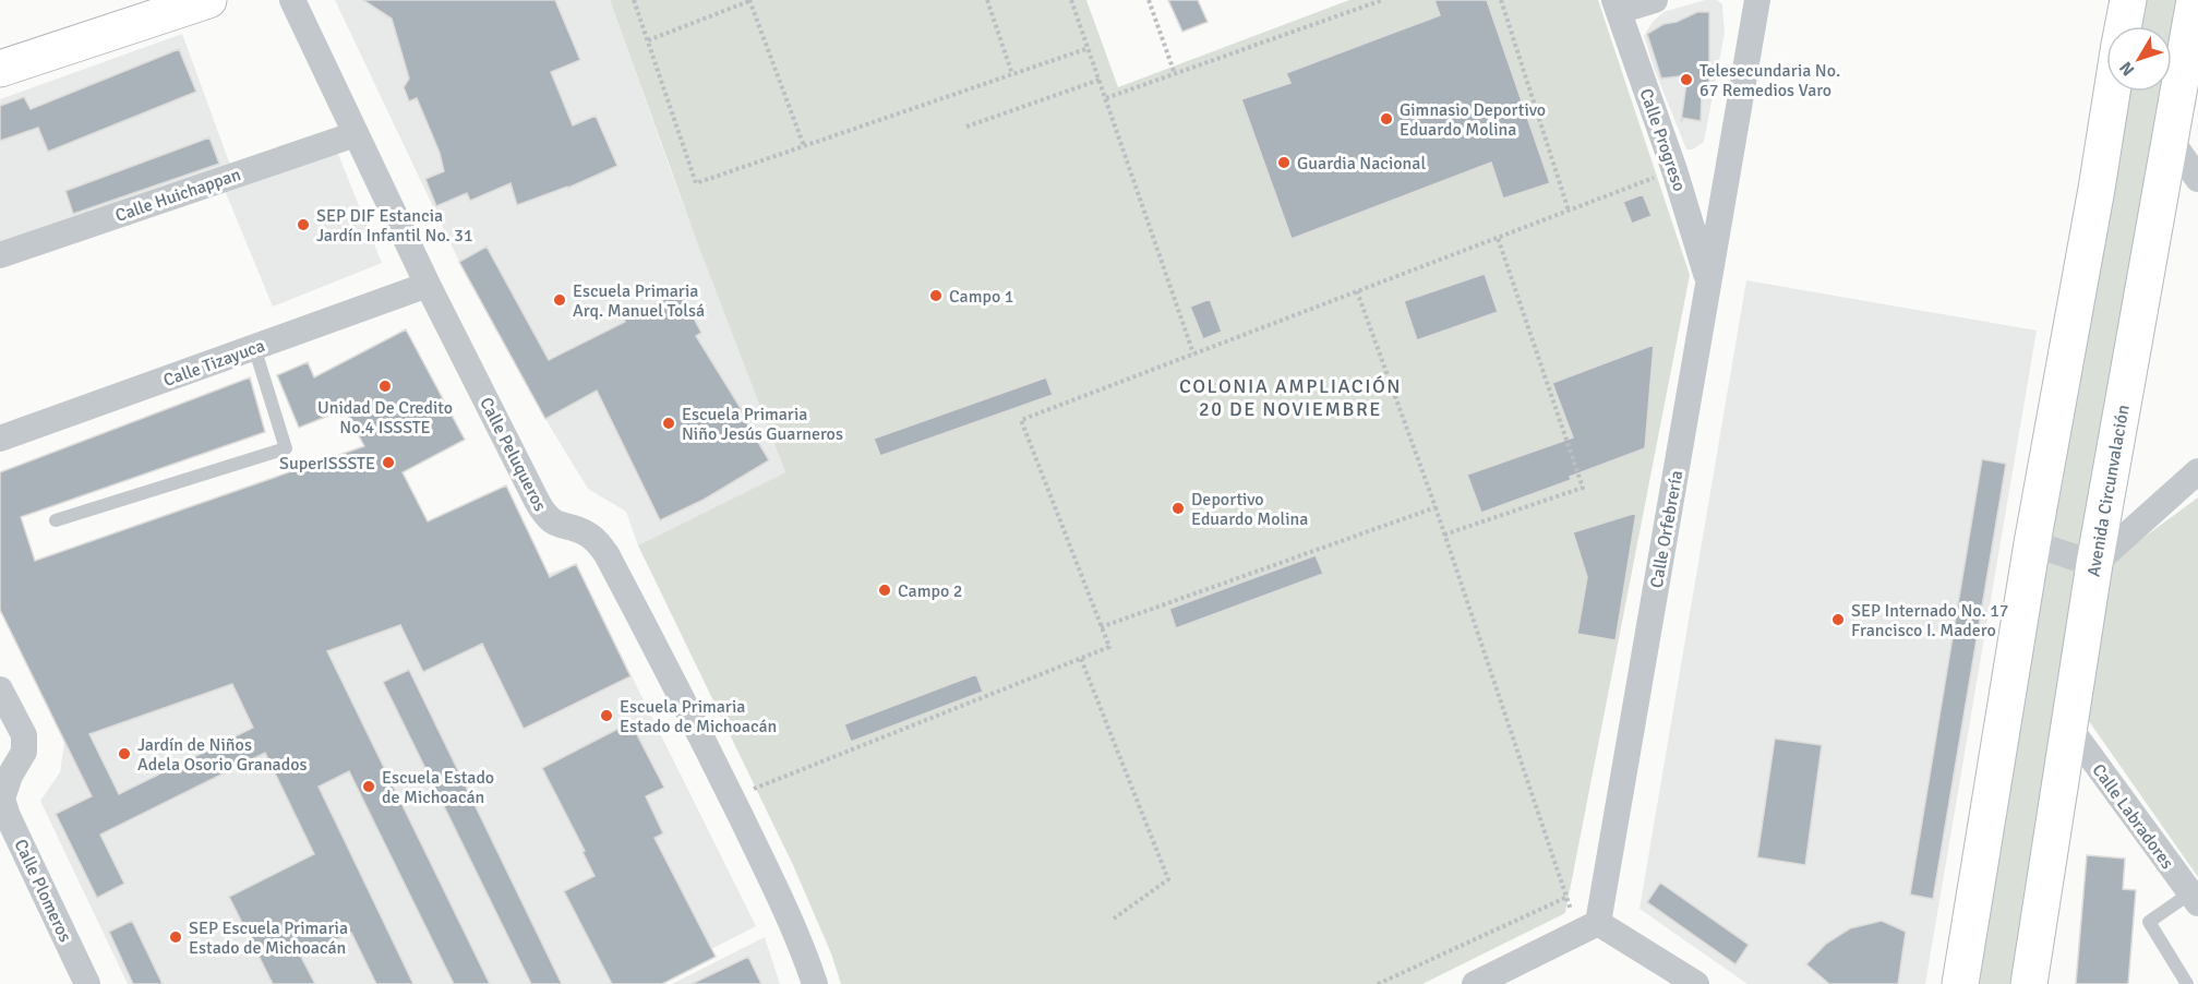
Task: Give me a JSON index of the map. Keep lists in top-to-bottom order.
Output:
{
  "streets": {
    "main road": ["Avenida Circunvalación"],
    "street": [
      "Calle Progreso",
      "Calle Huichappan",
      "Calle Tizayuca",
      "Calle Peluqueros",
      "Calle Orfebrería",
      "Calle Labradores",
      "Calle Plomeros"
    ]
  },
  "crossings": [
    ["Calle Progreso", "Calle Orfebrería"],
    ["Calle Huichappan", "Calle Peluqueros"],
    ["Calle Tizayuca", "Calle Peluqueros"],
    ["Avenida Circunvalación", "Calle Labradores"]
  ],
  "districts": ["COLONIA AMPLIACIÓN 20 DE NOVIEMBRE"],
  "places": [
    "Telesecundaria No. 67 Remedios Varo",
    "Gimnasio Deportivo Eduardo Molina",
    "Guardia Nacional",
    "SEP DIF Estancia Jardín Infantil No. 31",
    "Campo 1",
    "Escuela Primaria Arq. Manuel Tolsá",
    "Unidad De Credito No.4 ISSSTE",
    "Escuela Primaria Niño Jesús Guarneros",
    "SuperISSSTE",
    "Deportivo Eduardo Molina",
    "Campo 2",
    "SEP Internado No. 17 Francisco I. Madero",
    "Escuela Primaria Estado de Michoacán",
    "Jardín de Niños Adela Osorio Granados",
    "Escuela Estado de Michoacán",
    "SEP Escuela Primaria Estado de Michoacán"
  ],
  "north": "bottom left"
}
